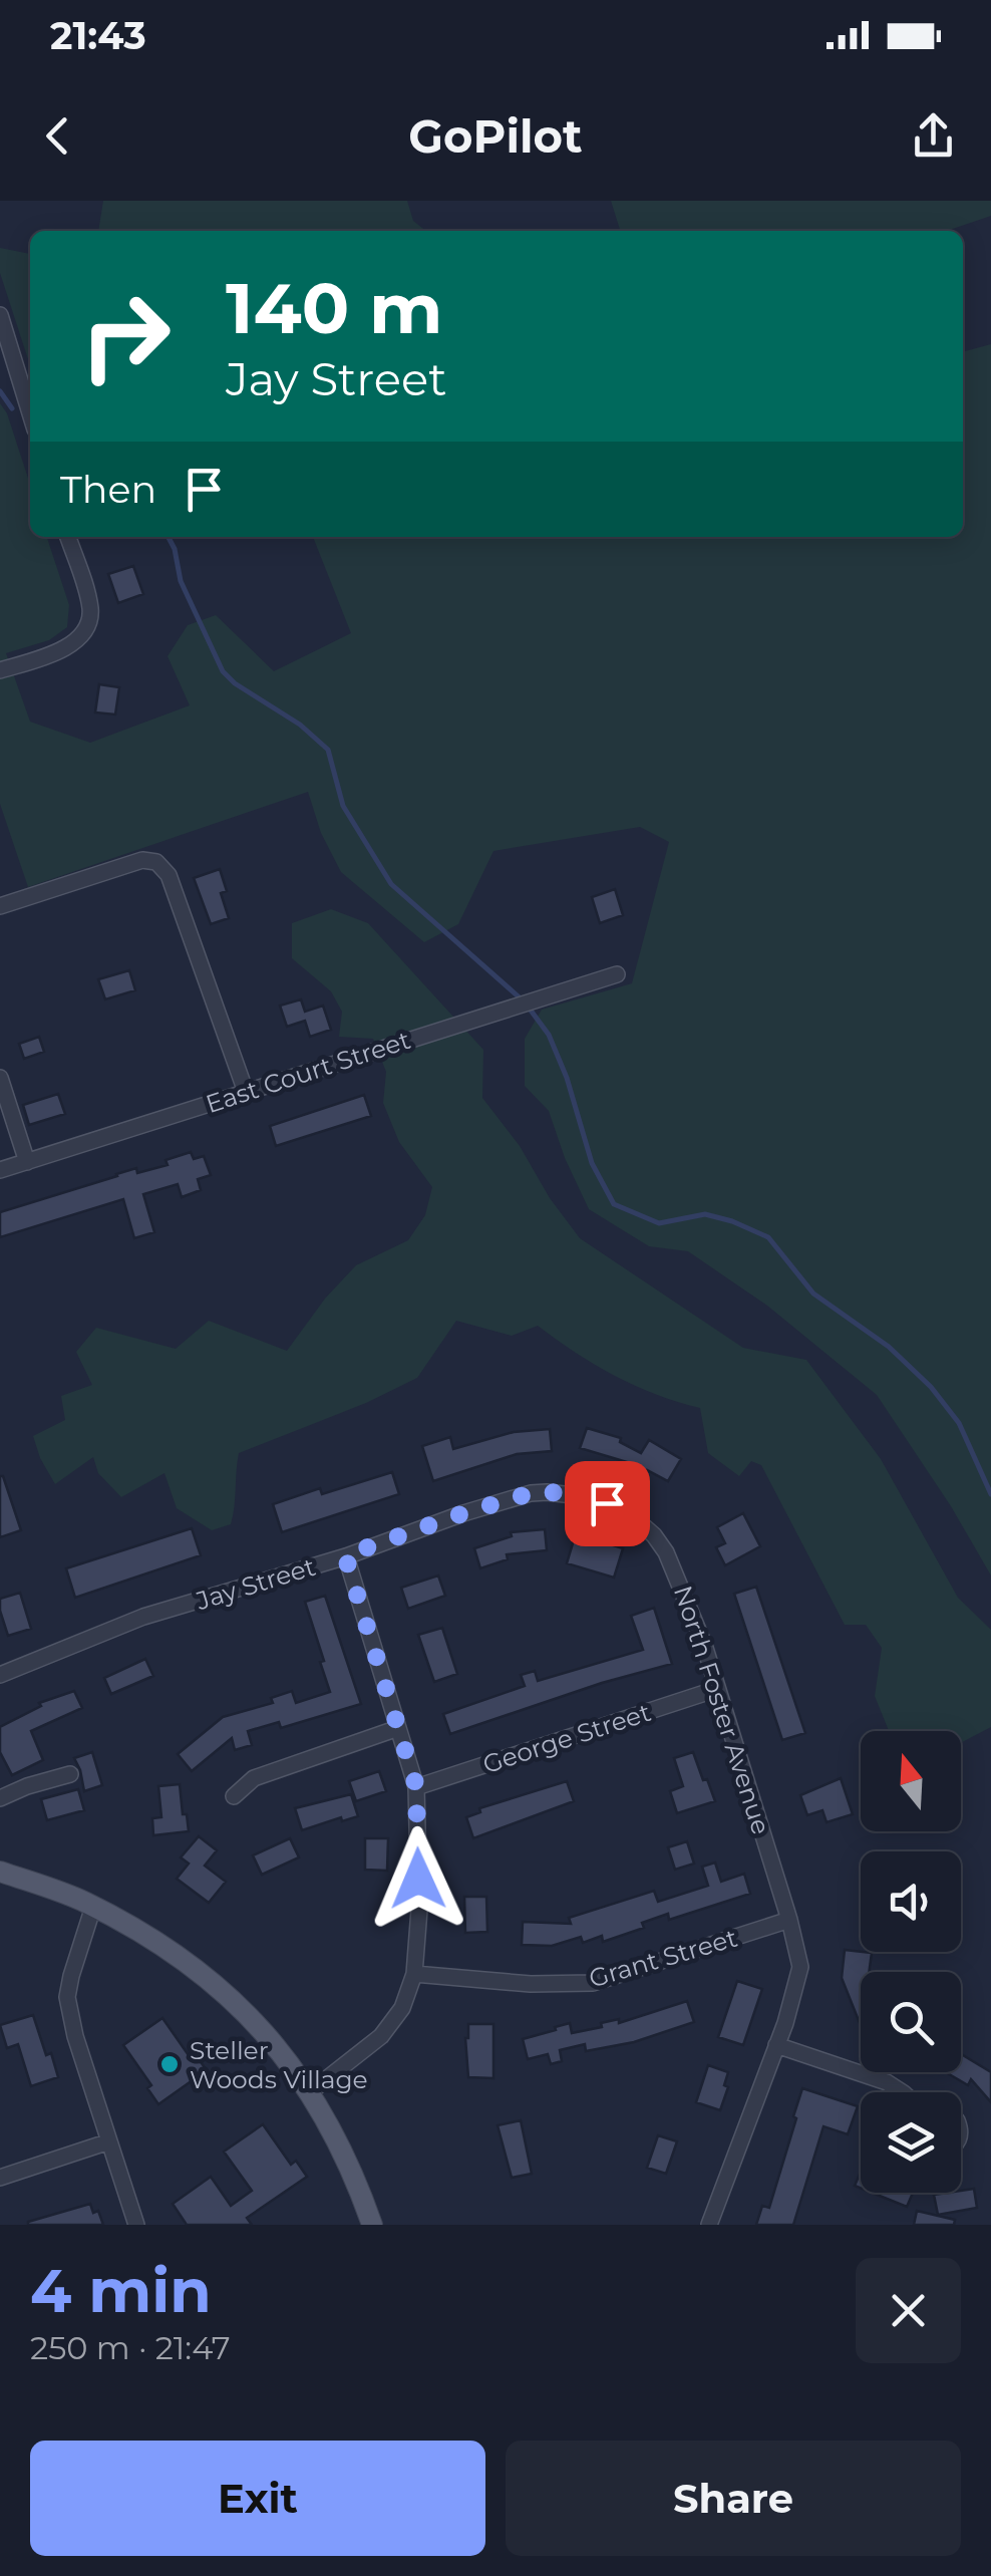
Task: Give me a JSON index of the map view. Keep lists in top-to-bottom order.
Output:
{
  "streets": {
    "street": [
      "East Court Street",
      "Jay Street",
      "North Foster Avenue",
      "George Street",
      "Grant Street"
    ]
  },
  "crossings": [
    ["Jay Street", "North Foster Avenue"],
    ["North Foster Avenue", "George Street"],
    ["North Foster Avenue", "Grant Street"]
  ],
  "places": ["Steller Woods Village"],
  "north": "top",
  "page": {
    "status": "21:43",
    "header": "GoPilot",
    "turn": ["140 m", "Jay Street"],
    "then": "Then",
    "heading": ["4 min", "250 m · 21:47"],
    "buttons": ["Exit", "Share"]
  }
}
